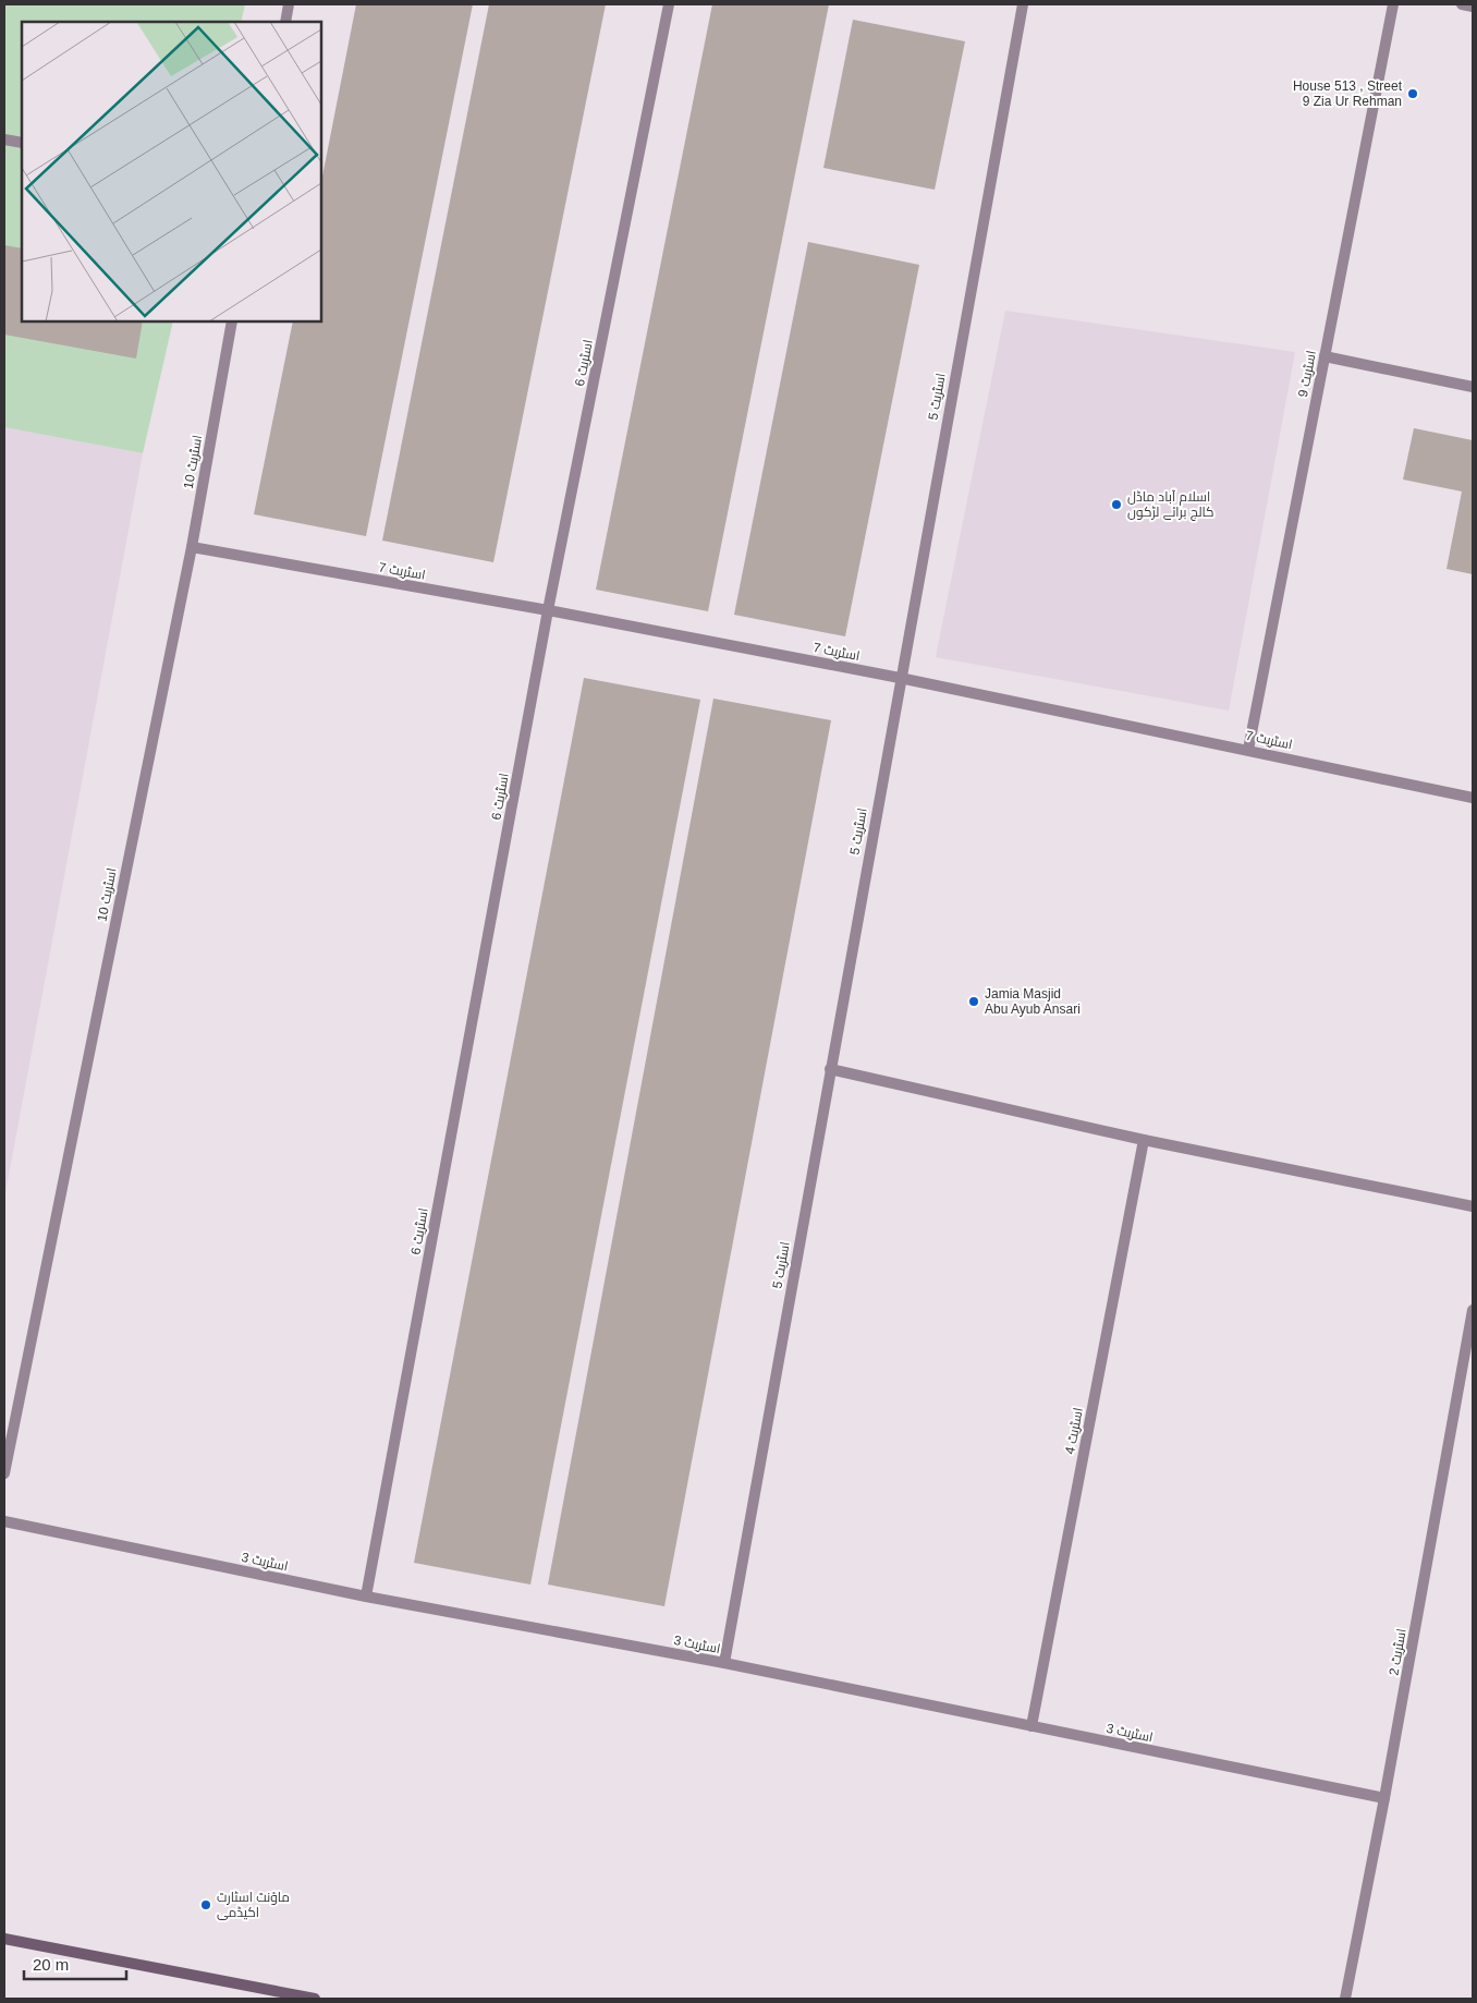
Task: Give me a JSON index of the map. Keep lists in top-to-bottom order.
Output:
{
  "streets": {
    "street": [
      "اسٹریٹ 6",
      "اسٹریٹ 9",
      "اسٹریٹ 5",
      "اسٹریٹ 10",
      "اسٹریٹ 7",
      "اسٹریٹ 4",
      "اسٹریٹ 3",
      "اسٹریٹ 2"
    ]
  },
  "crossings": [
    ["اسٹریٹ 6", "اسٹریٹ 7"],
    ["اسٹریٹ 6", "اسٹریٹ 3"],
    ["اسٹریٹ 9", "اسٹریٹ 7"],
    ["اسٹریٹ 5", "اسٹریٹ 7"],
    ["اسٹریٹ 5", "اسٹریٹ 3"],
    ["اسٹریٹ 10", "اسٹریٹ 7"],
    ["اسٹریٹ 4", "اسٹریٹ 3"],
    ["اسٹریٹ 3", "اسٹریٹ 2"]
  ],
  "places": [
    "House 513 , Street 9 Zia Ur Rehman",
    "اسلام آباد ماڈل کالج برائے لڑکوں",
    "Jamia Masjid Abu Ayub Ansari",
    "ماؤنٹ اسٹارٹ اکیڈمی"
  ],
  "scale_bar": "20 m"
}
